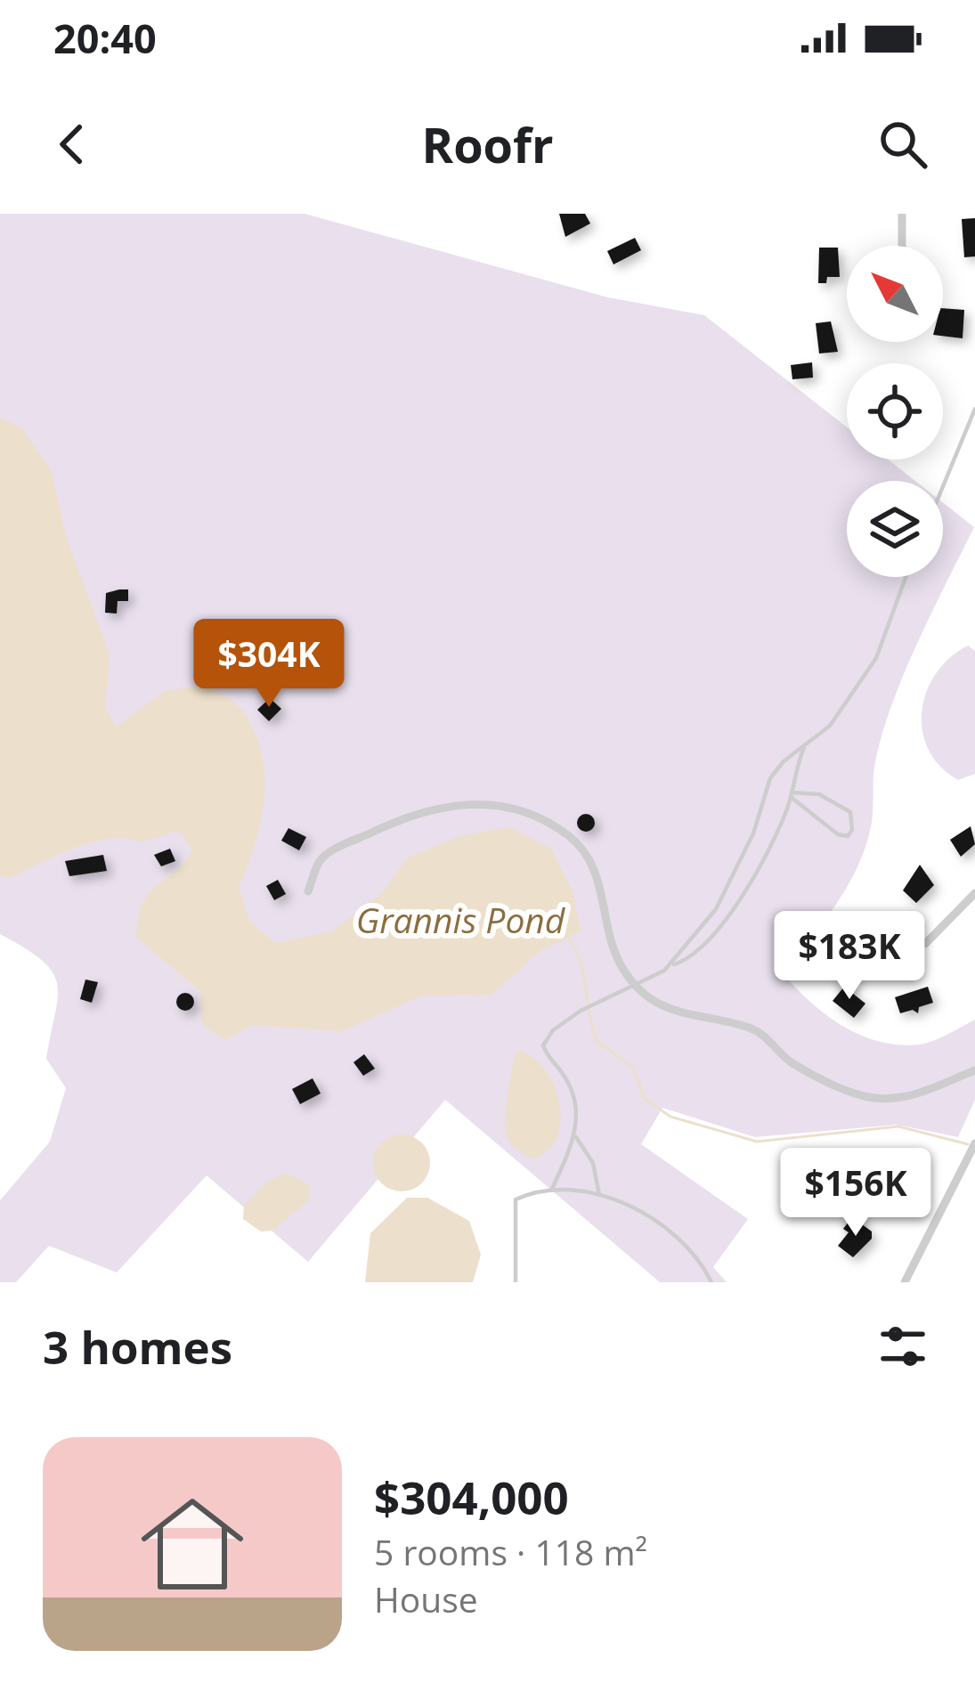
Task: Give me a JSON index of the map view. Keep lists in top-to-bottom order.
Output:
{
  "water": ["Grannis Pond"],
  "north": "top left",
  "page": {
    "status": "20:40",
    "header": "Roofr",
    "price": ["$304K", "$183K", "$156K"],
    "heading": "3 homes",
    "list": [
      {
        "name": "$304,000",
        "note": "5 rooms · 118 m² · House"
      }
    ]
  }
}
